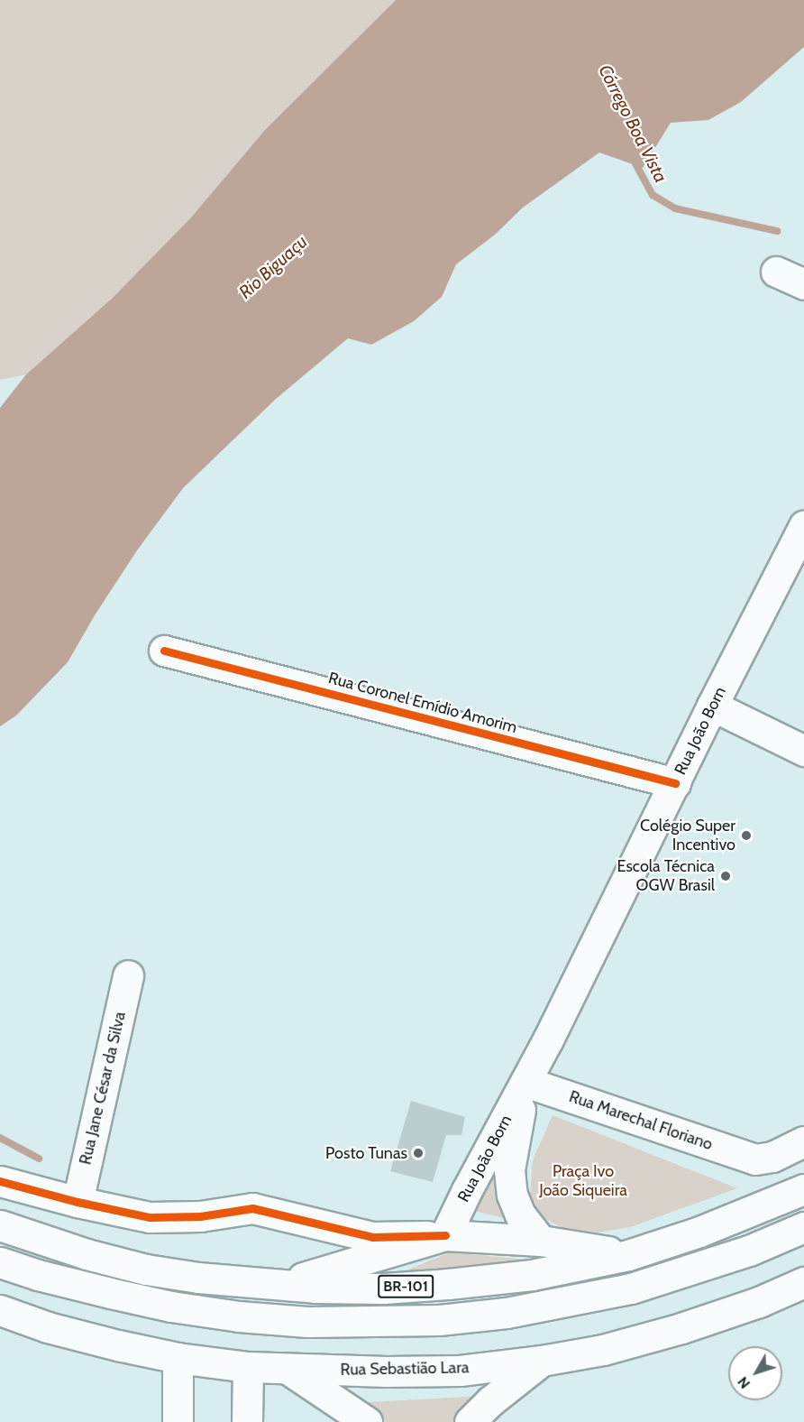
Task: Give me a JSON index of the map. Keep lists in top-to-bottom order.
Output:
{
  "streets": {
    "main road": [
      "Rua Coronel Emídio Amorim",
      "Rua João Born",
      "Rua Jane César da Silva",
      "Rua Marechal Floriano",
      "BR-101",
      "Rua Sebastião Lara"
    ]
  },
  "crossings": [
    ["Rua Coronel Emídio Amorim", "Rua João Born"],
    ["Rua João Born", "Rua Marechal Floriano"]
  ],
  "water": ["Córrego Boa Vista", "Rio Biguaçu"],
  "parks": ["Praça Ivo João Siqueira"],
  "places": ["Colégio Super Incentivo", "Escola Técnica OGW Brasil", "Posto Tunas"],
  "north": "bottom left"
}
